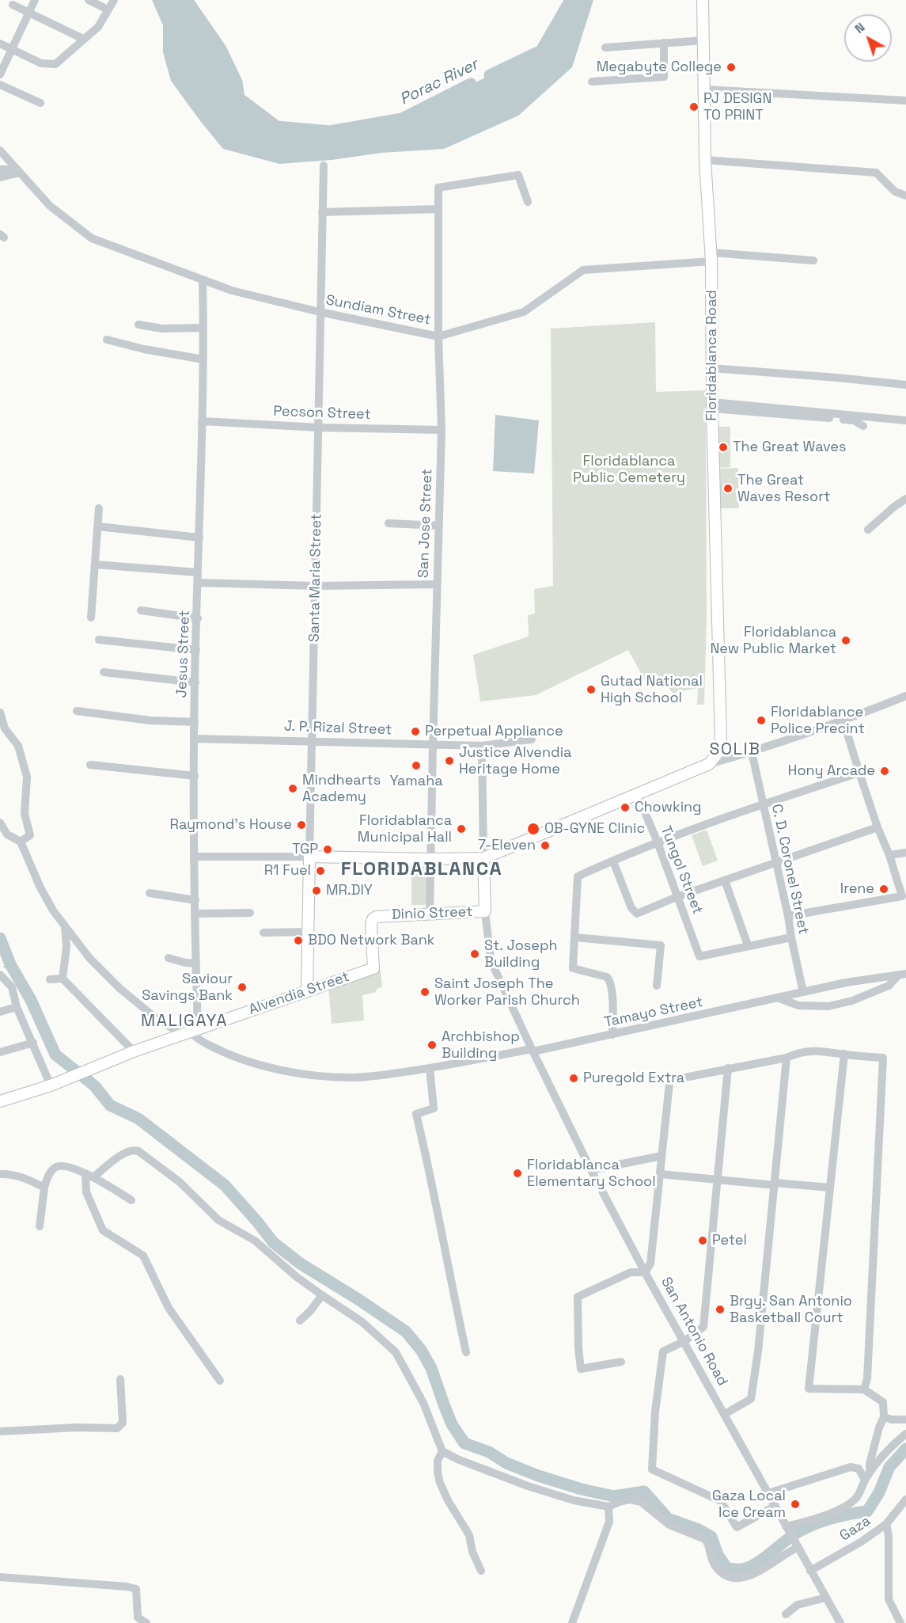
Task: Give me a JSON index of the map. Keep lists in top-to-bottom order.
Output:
{
  "streets": {
    "main road": [
      "Floridablanca Road",
      "Santa Maria Street",
      "Dinio Street",
      "Alvendia Street"
    ],
    "street": [
      "Sundiam Street",
      "Pecson Street",
      "San Jose Street",
      "Jesus Street",
      "J. P. Rizal Street",
      "C. D. Coronel Street",
      "Tungol Street",
      "Tamayo Street",
      "San Antonio Road",
      "Gaza"
    ]
  },
  "crossings": [
    ["Sundiam Street", "Floridablanca Road"],
    ["Sundiam Street", "San Jose Street"],
    ["Sundiam Street", "Santa Maria Street"],
    ["Sundiam Street", "Jesus Street"],
    ["Pecson Street", "San Jose Street"],
    ["Pecson Street", "Santa Maria Street"],
    ["Pecson Street", "Jesus Street"],
    ["San Jose Street", "J. P. Rizal Street"],
    ["San Jose Street", "Dinio Street"],
    ["Santa Maria Street", "J. P. Rizal Street"],
    ["Santa Maria Street", "Alvendia Street"],
    ["Jesus Street", "J. P. Rizal Street"],
    ["Jesus Street", "Alvendia Street"],
    ["Jesus Street", "Tamayo Street"],
    ["C. D. Coronel Street", "Tamayo Street"],
    ["Dinio Street", "Alvendia Street"],
    ["Dinio Street", "San Antonio Road"],
    ["Alvendia Street", "Tamayo Street"],
    ["Tamayo Street", "San Antonio Road"],
    ["San Antonio Road", "Gaza"]
  ],
  "districts": ["SOLIB", "FLORIDABLANCA", "MALIGAYA"],
  "water": ["Porac River"],
  "parks": ["Floridablanca Public Cemetery"],
  "places": [
    "Megabyte College",
    "PJ DESIGN TO PRINT",
    "The Great Waves",
    "The Great Waves Resort",
    "Floridablanca New Public Market",
    "Gutad National High School",
    "Floridablance Police Precint",
    "Perpetual Appliance",
    "Justice Alvendia Heritage Home",
    "Yamaha",
    "Hony Arcade",
    "Mindhearts Academy",
    "Chowking",
    "Raymond's House",
    "Floridablanca Municipal Hall",
    "OB-GYNE Clinic",
    "7-Eleven",
    "TGP",
    "R1 Fuel",
    "Irene",
    "MR.DIY",
    "BDO Network Bank",
    "St. Joseph Building",
    "Saviour Savings Bank",
    "Saint Joseph The Worker Parish Church",
    "Archbishop Building",
    "Puregold Extra",
    "Floridablanca Elementary School",
    "Petel",
    "Brgy. San Antonio Basketball Court",
    "Gaza Local Ice Cream"
  ],
  "north": "top left"
}
